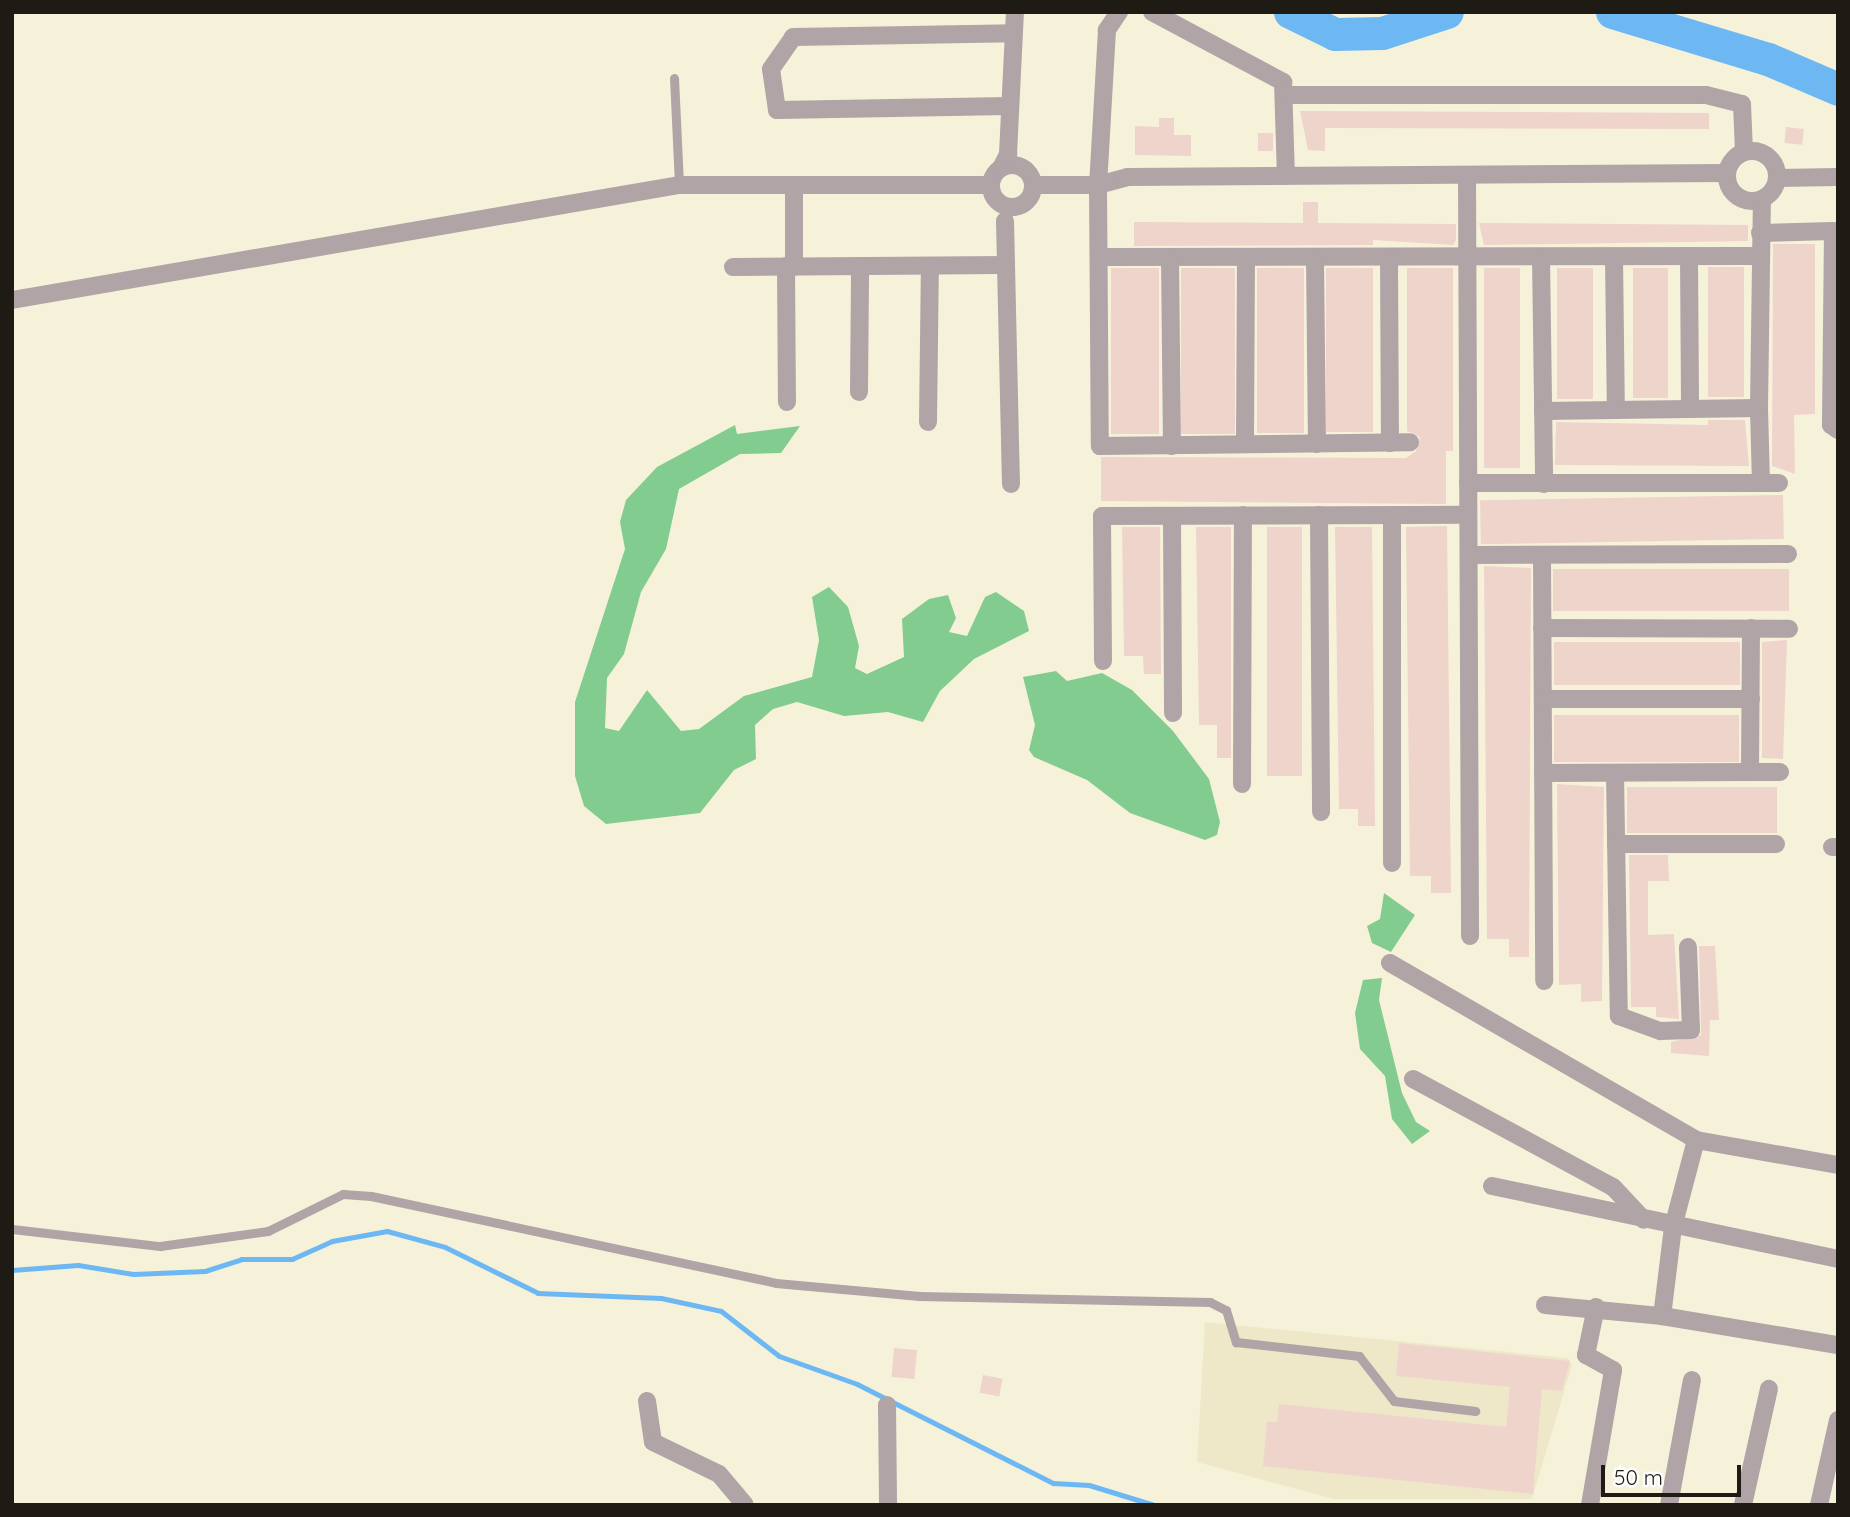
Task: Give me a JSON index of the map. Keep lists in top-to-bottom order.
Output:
{
  "scale_bar": "50 m"
}
